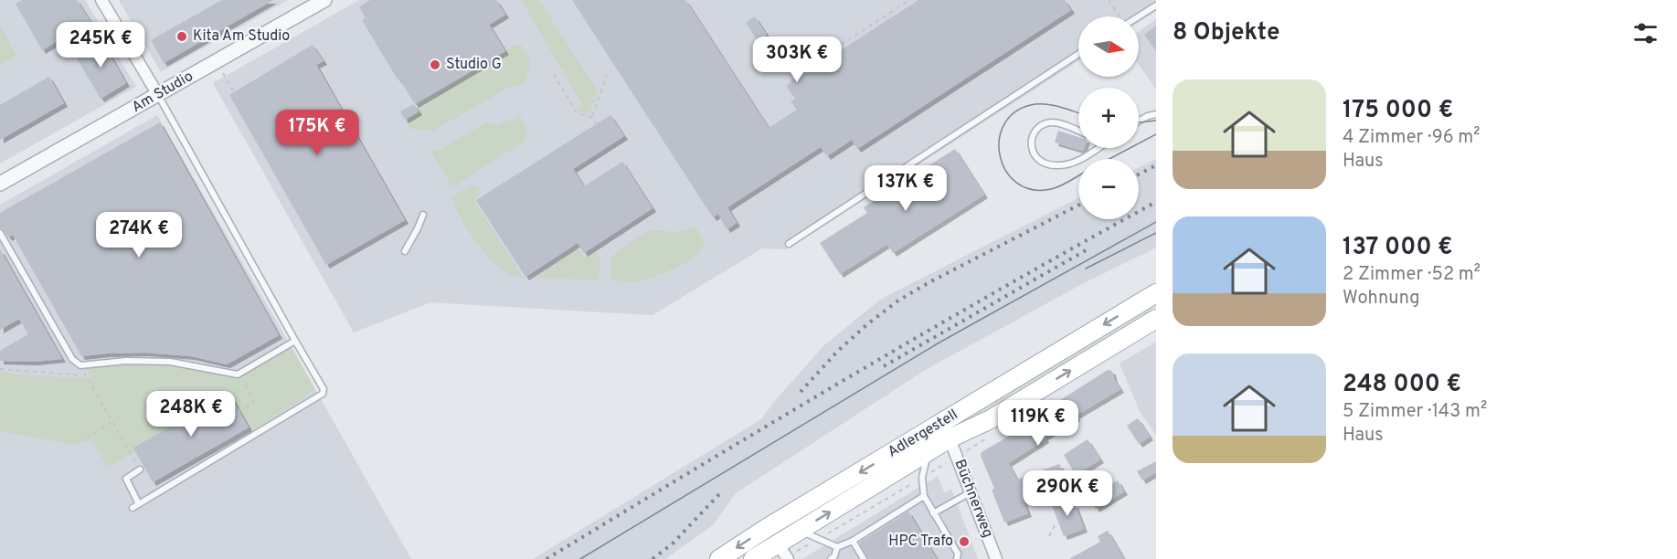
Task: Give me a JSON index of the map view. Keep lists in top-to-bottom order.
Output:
{
  "streets": {
    "main road": ["Adlergestell"],
    "street": ["Am Studio", "Büchnerweg"]
  },
  "crossings": [
    ["Adlergestell", "Büchnerweg"]
  ],
  "places": ["Kita Am Studio", "Studio G", "HPC Trafo"],
  "north": "right",
  "page": {
    "heading": "8 Objekte",
    "map_buttons": ["+", "−"],
    "price": [
      "245K €",
      "303K €",
      "175K €",
      "137K €",
      "274K €",
      "248K €",
      "119K €",
      "290K €"
    ],
    "list": [
      {
        "name": "175 000 €",
        "note": "4 Zimmer · 96 m² · Haus"
      },
      {
        "name": "137 000 €",
        "note": "2 Zimmer · 52 m² · Wohnung"
      },
      {
        "name": "248 000 €",
        "note": "5 Zimmer · 143 m² · Haus"
      }
    ]
  }
}
